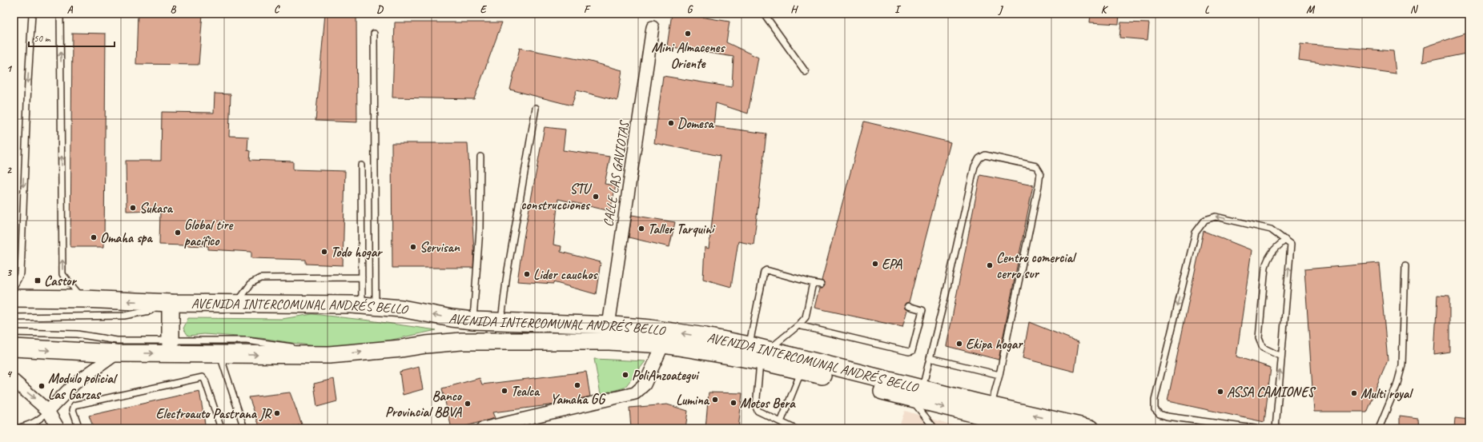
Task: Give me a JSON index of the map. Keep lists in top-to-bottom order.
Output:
{
  "streets": {
    "main road": ["AVENIDA INTERCOMUNAL ANDRÉS BELLO"],
    "street": ["CALLE LAS GAVIOTAS"]
  },
  "crossings": [
    ["CALLE LAS GAVIOTAS", "AVENIDA INTERCOMUNAL ANDRÉS BELLO"]
  ],
  "places": {
    "other": [
      "Mini Almacenes Oriente",
      "Domesa",
      "STU construcciones",
      "Sukasa",
      "Taller Tarquini",
      "Global tire pacífico",
      "Omaha spa",
      "Servisan",
      "Todo hogar",
      "EPA",
      "Centro comercial cerro sur",
      "Lider cauchos",
      "Ekipa hogar",
      "PoliAnzoategui",
      "Yamaha GG",
      "Modulo policial Las Garzas",
      "Tealca",
      "ASSA CAMIONES",
      "Multi royal",
      "Lumina",
      "Motos Bera",
      "Banco Provincial BBVA",
      "Electroauto Pastrana JR"
    ],
    "transit": ["Castor"]
  },
  "scale_bar": "50 m",
  "grid": {
    "columns": [
      "A",
      "B",
      "C",
      "D",
      "E",
      "F",
      "G",
      "H",
      "I",
      "J",
      "K",
      "L",
      "M",
      "N"
    ],
    "rows": [
      "1",
      "2",
      "3",
      "4"
    ]
  }
}
